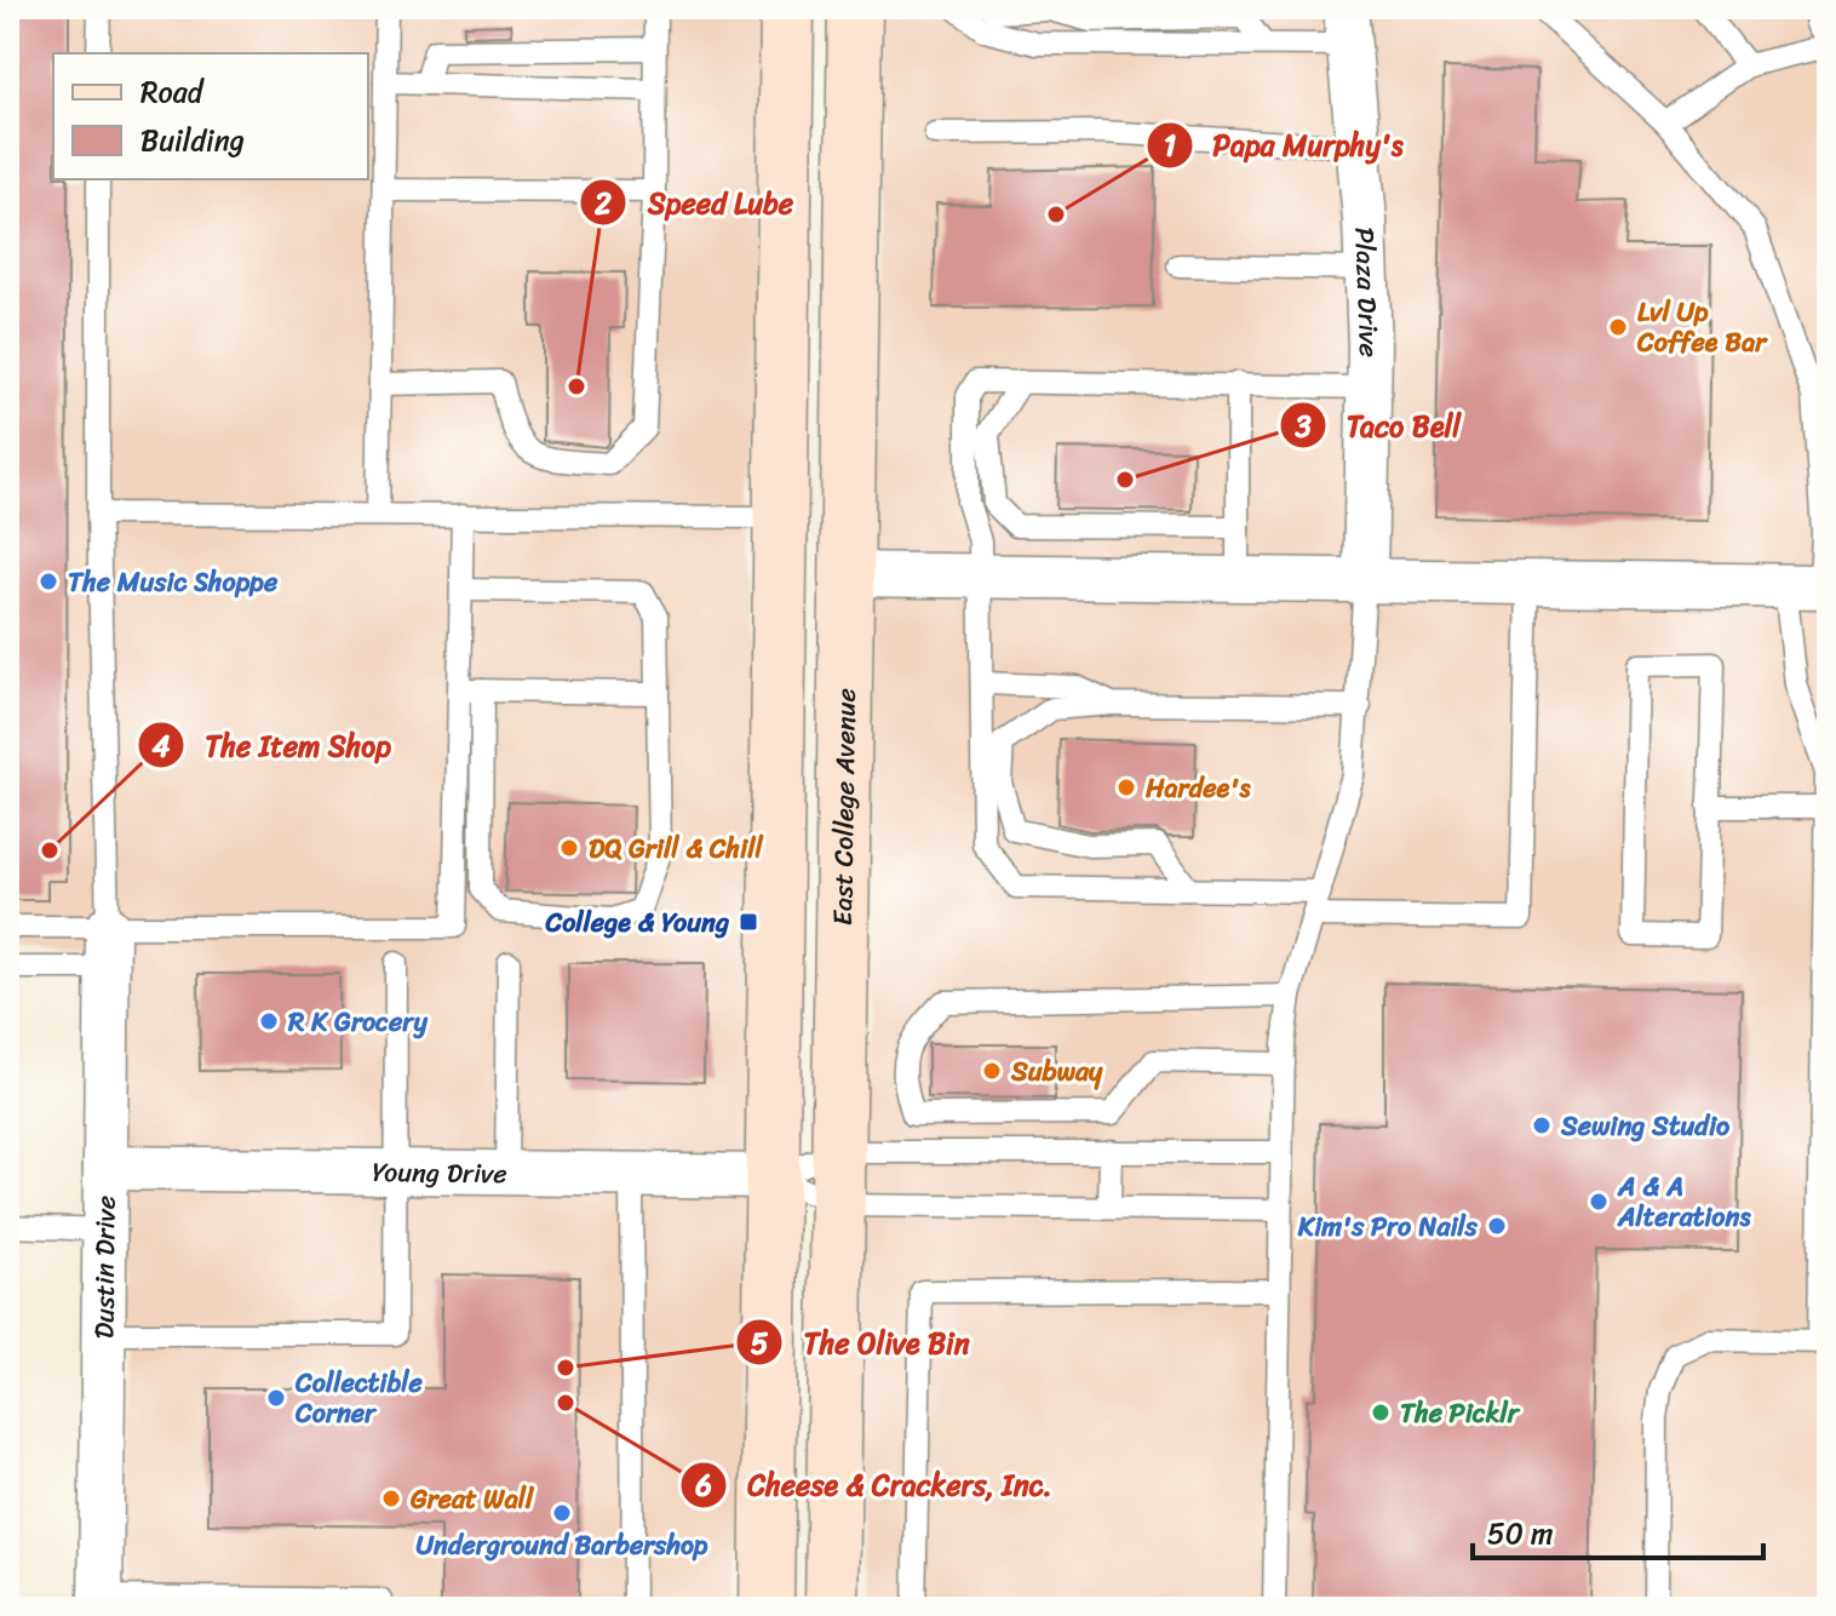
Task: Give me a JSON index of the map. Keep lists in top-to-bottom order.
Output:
{
  "streets": {
    "main road": ["East College Avenue"],
    "street": ["Plaza Drive", "Young Drive", "Dustin Drive"]
  },
  "crossings": [
    ["Young Drive", "Dustin Drive"]
  ],
  "places": {
    "other": [
      "Papa Murphy's",
      "Lvl Up Coffee Bar",
      "Speed Lube",
      "Taco Bell",
      "The Music Shoppe",
      "Hardee's",
      "DQ Grill & Chill",
      "The Item Shop",
      "R K Grocery",
      "Subway",
      "Sewing Studio",
      "A & A Alterations",
      "Kim's Pro Nails",
      "The Olive Bin",
      "Collectible Corner",
      "Cheese & Crackers, Inc.",
      "The Picklr",
      "Great Wall",
      "Underground Barbershop"
    ],
    "transit": ["College & Young"]
  },
  "legend": ["Road", "Building"],
  "scale_bar": "50 m"
}
